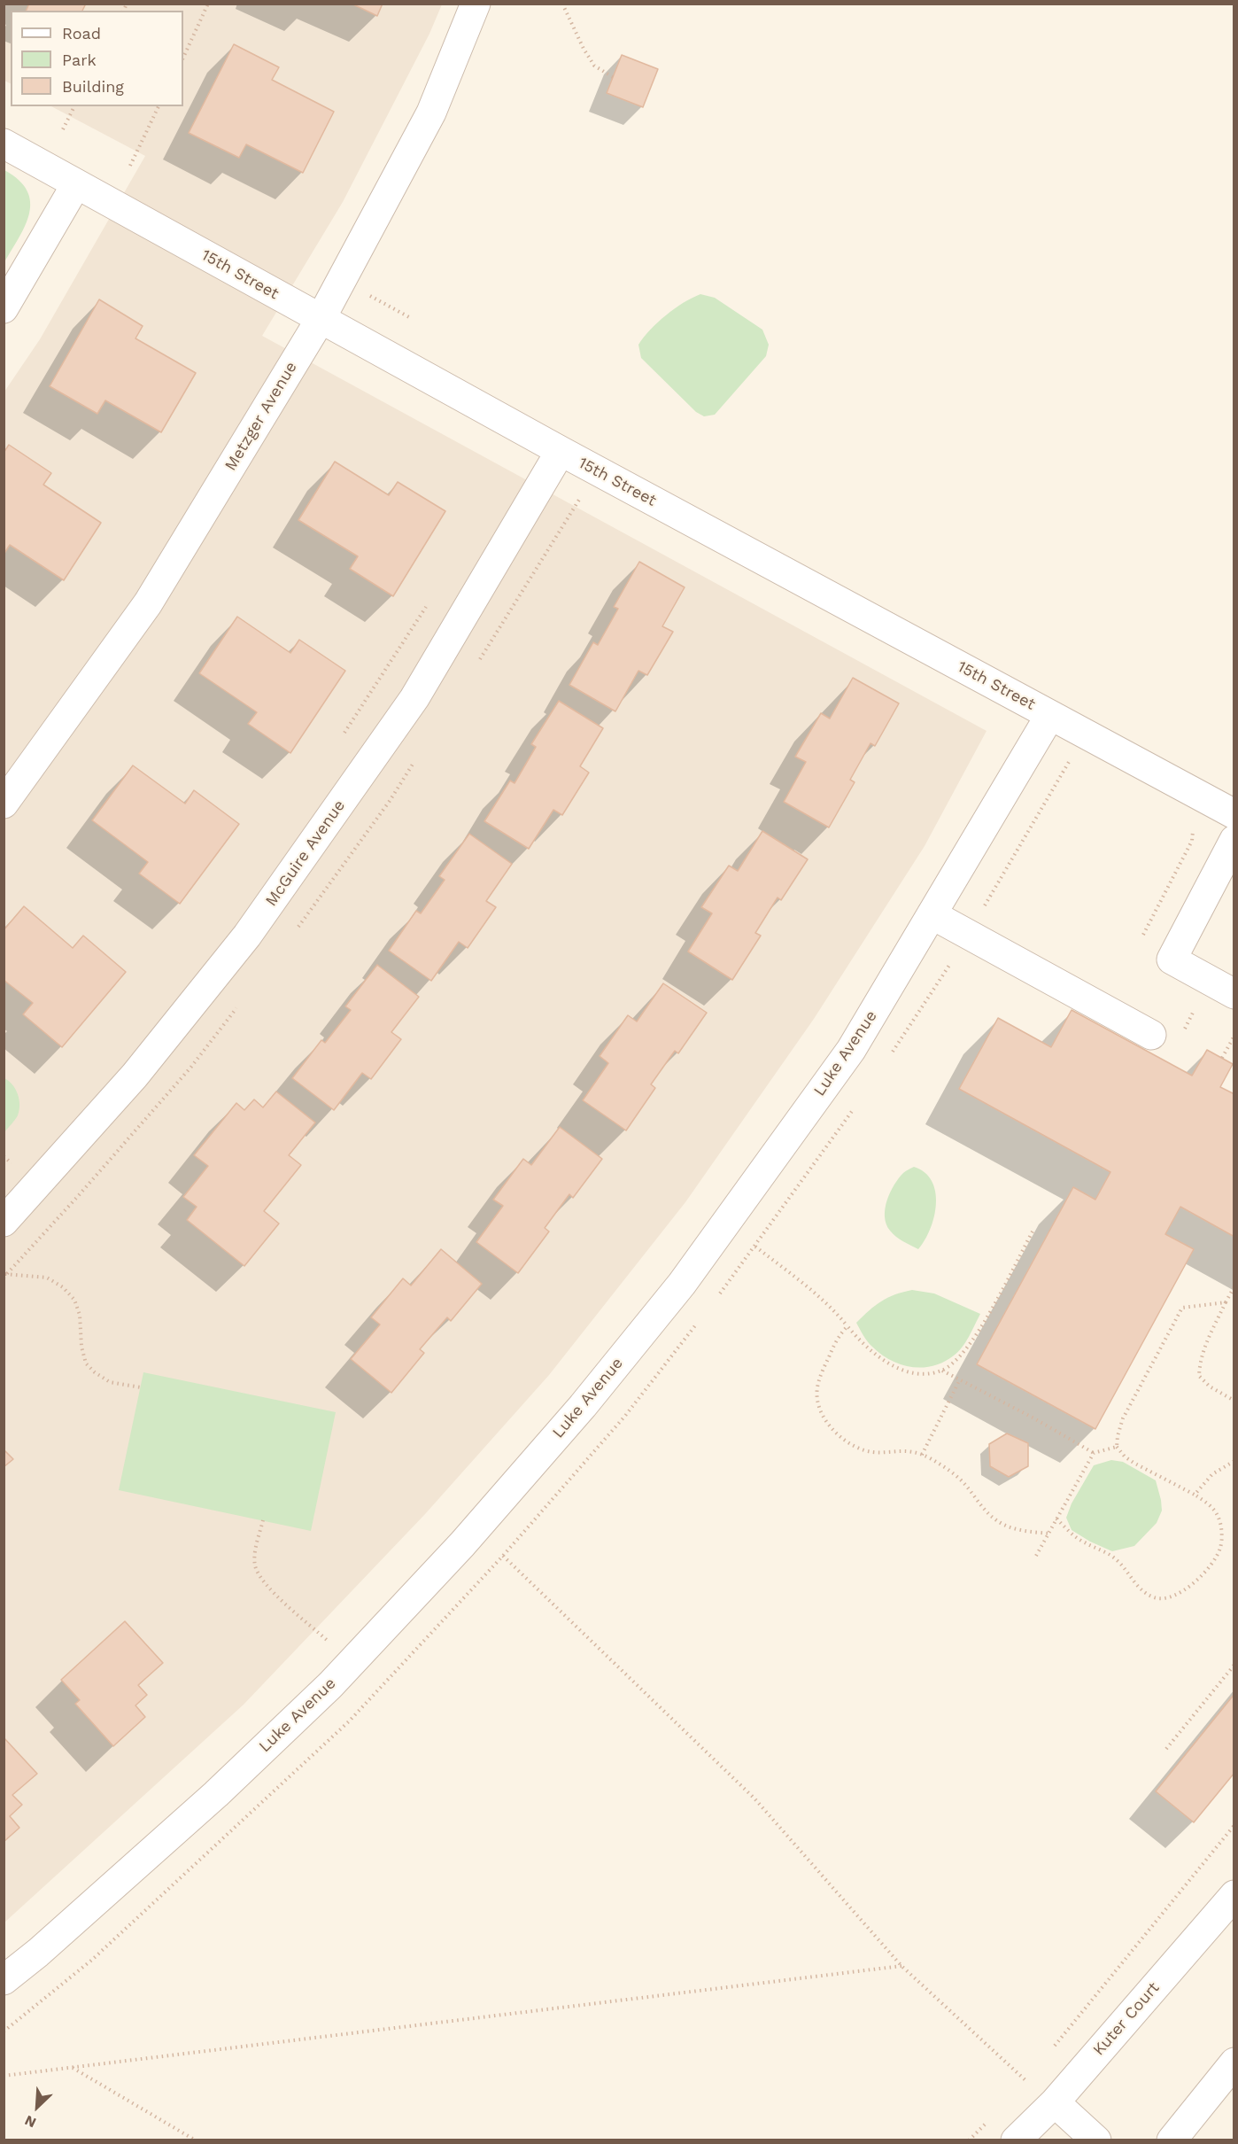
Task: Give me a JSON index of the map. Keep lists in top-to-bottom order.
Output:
{
  "streets": {
    "street": [
      "15th Street",
      "Metzger Avenue",
      "McGuire Avenue",
      "Luke Avenue",
      "Kuter Court"
    ]
  },
  "crossings": [
    ["15th Street", "Metzger Avenue"],
    ["15th Street", "McGuire Avenue"],
    ["15th Street", "Luke Avenue"]
  ],
  "legend": ["Road", "Park", "Building"],
  "north": "bottom left"
}
